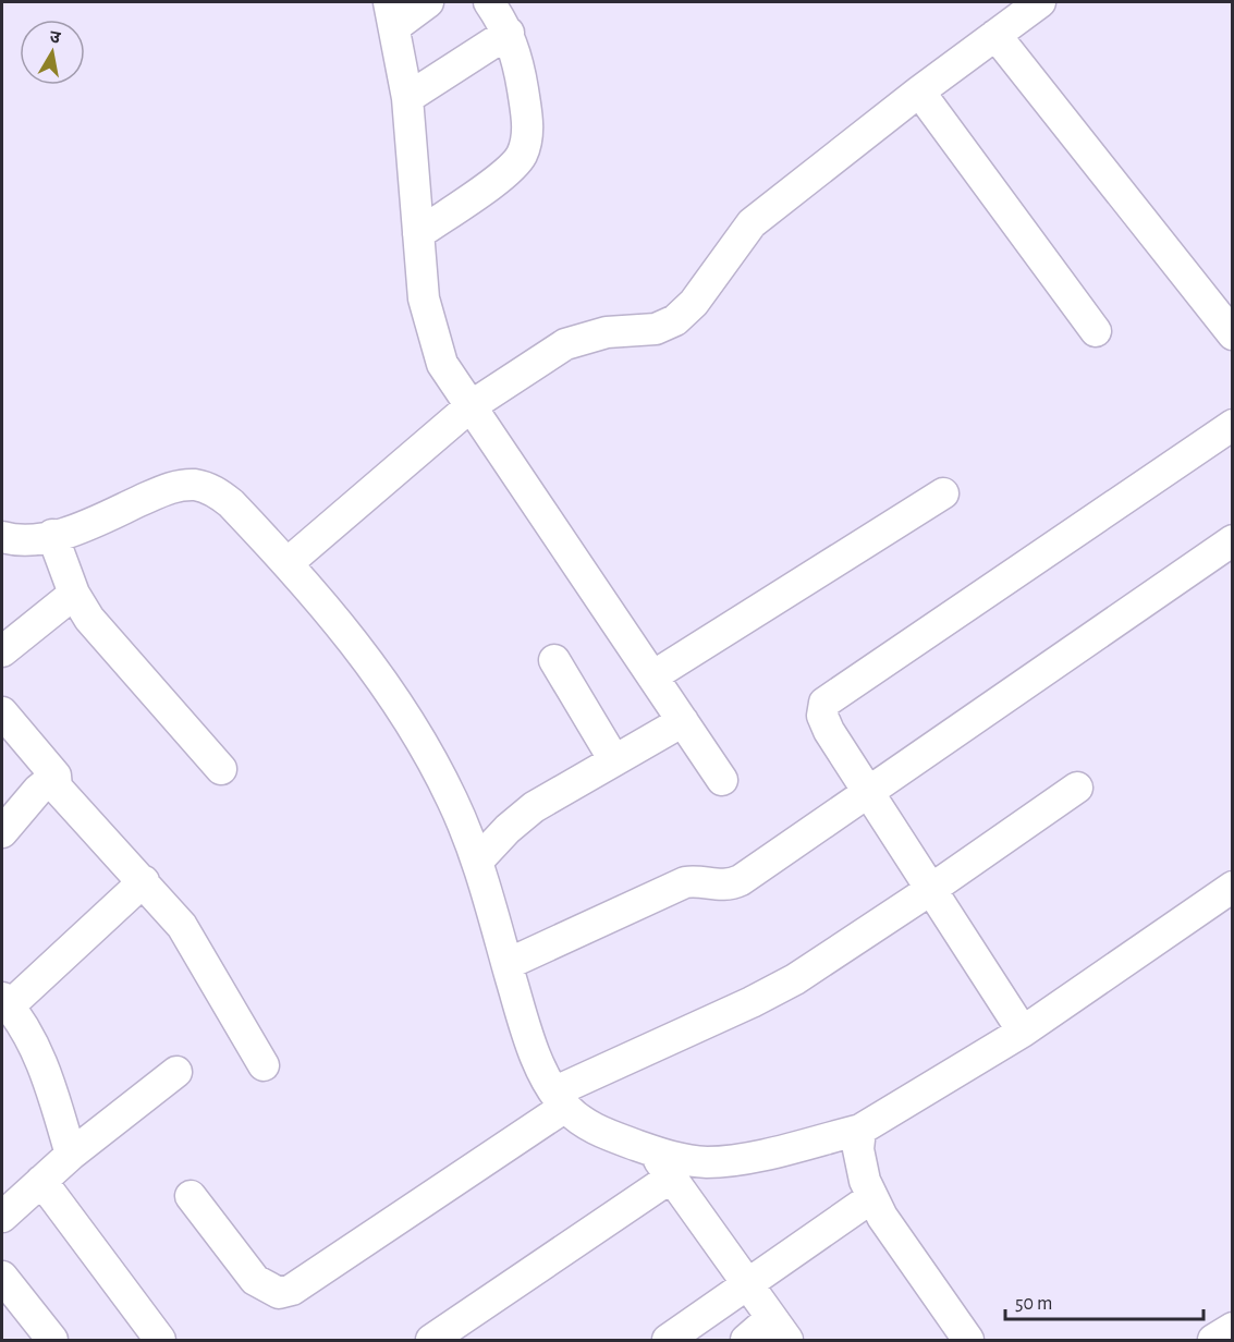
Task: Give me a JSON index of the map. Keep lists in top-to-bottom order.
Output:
{
  "scale_bar": "50 m",
  "north": "top"
}
